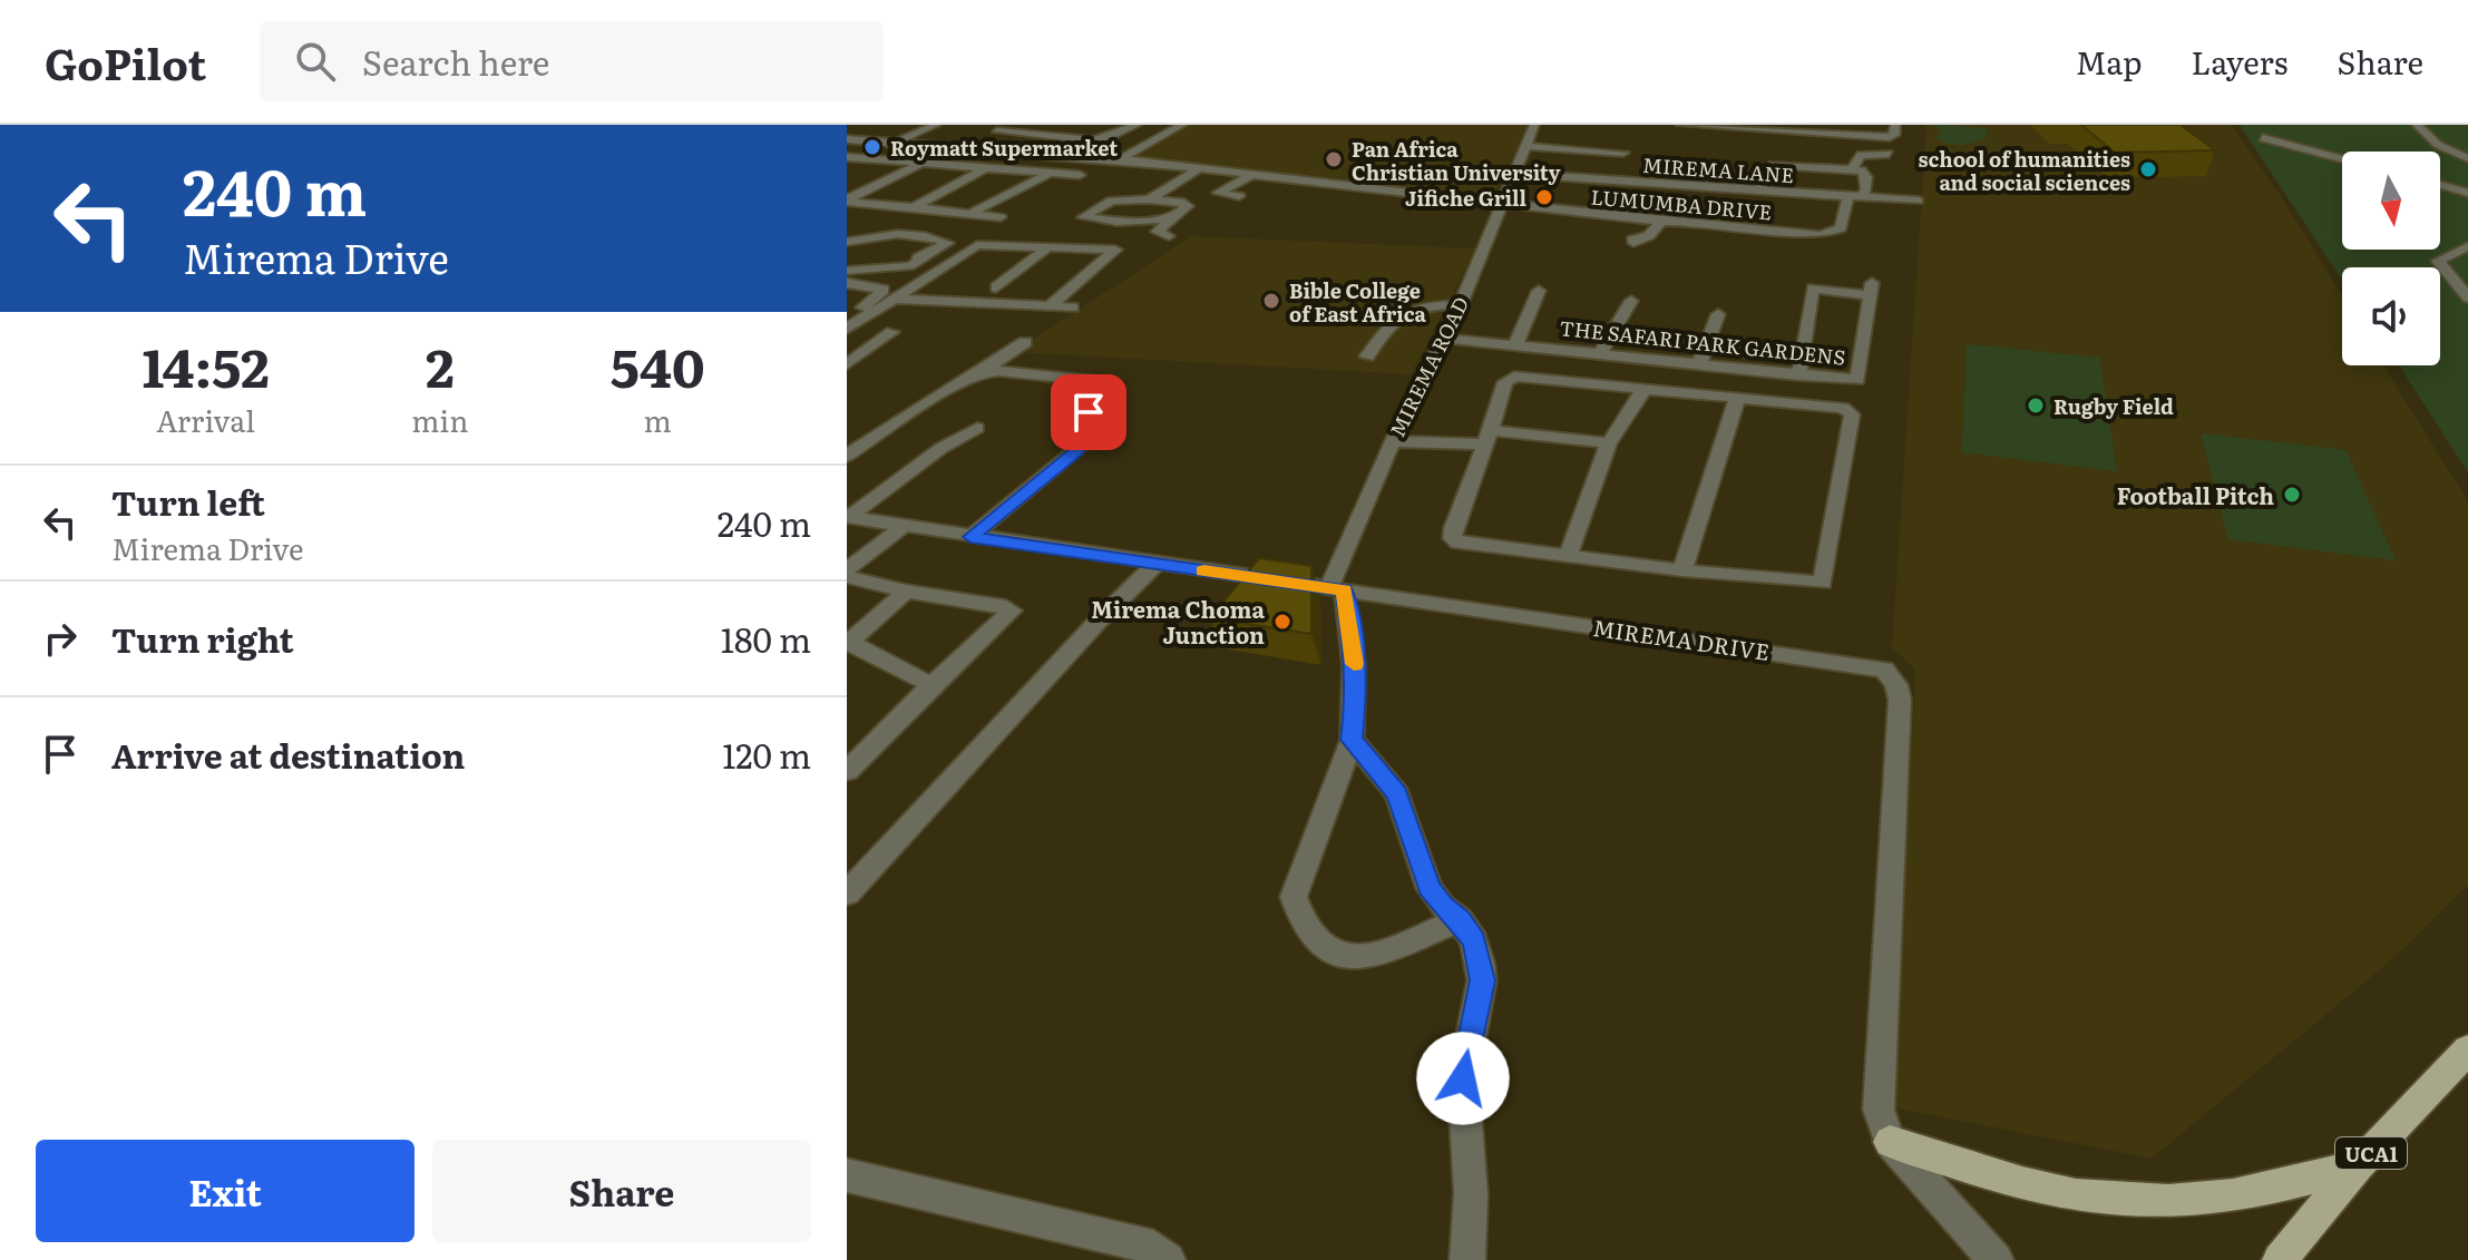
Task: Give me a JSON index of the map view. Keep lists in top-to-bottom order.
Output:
{
  "streets": {
    "main road": ["UCA1"],
    "street": [
      "MIREMA LANE",
      "LUMUMBA DRIVE",
      "THE SAFARI PARK GARDENS",
      "MIREMA ROAD",
      "MIREMA DRIVE"
    ]
  },
  "crossings": [
    ["MIREMA LANE", "LUMUMBA DRIVE"],
    ["MIREMA LANE", "MIREMA ROAD"],
    ["LUMUMBA DRIVE", "MIREMA ROAD"],
    ["THE SAFARI PARK GARDENS", "MIREMA ROAD"],
    ["MIREMA ROAD", "MIREMA DRIVE"]
  ],
  "places": [
    "Roymatt Supermarket",
    "Pan Africa Christian University",
    "school of humanities and social sciences",
    "Jifiche Grill",
    "Bible College of East Africa",
    "Rugby Field",
    "Football Pitch",
    "Mirema Choma Junction"
  ],
  "north": "bottom",
  "page": {
    "header": "GoPilot",
    "search": "Search here",
    "nav": ["Map", "Layers", "Share"],
    "turn": ["240 m", "Mirema Drive"],
    "eta": [
      "14:52",
      "Arrival",
      "2",
      "min",
      "540",
      "m"
    ],
    "list": [
      {
        "name": "Turn left",
        "note": "Mirema Drive",
        "value": "240 m"
      },
      {
        "name": "Turn right",
        "value": "180 m"
      },
      {
        "name": "Arrive at destination",
        "value": "120 m"
      }
    ],
    "buttons": ["Exit", "Share"]
  }
}
